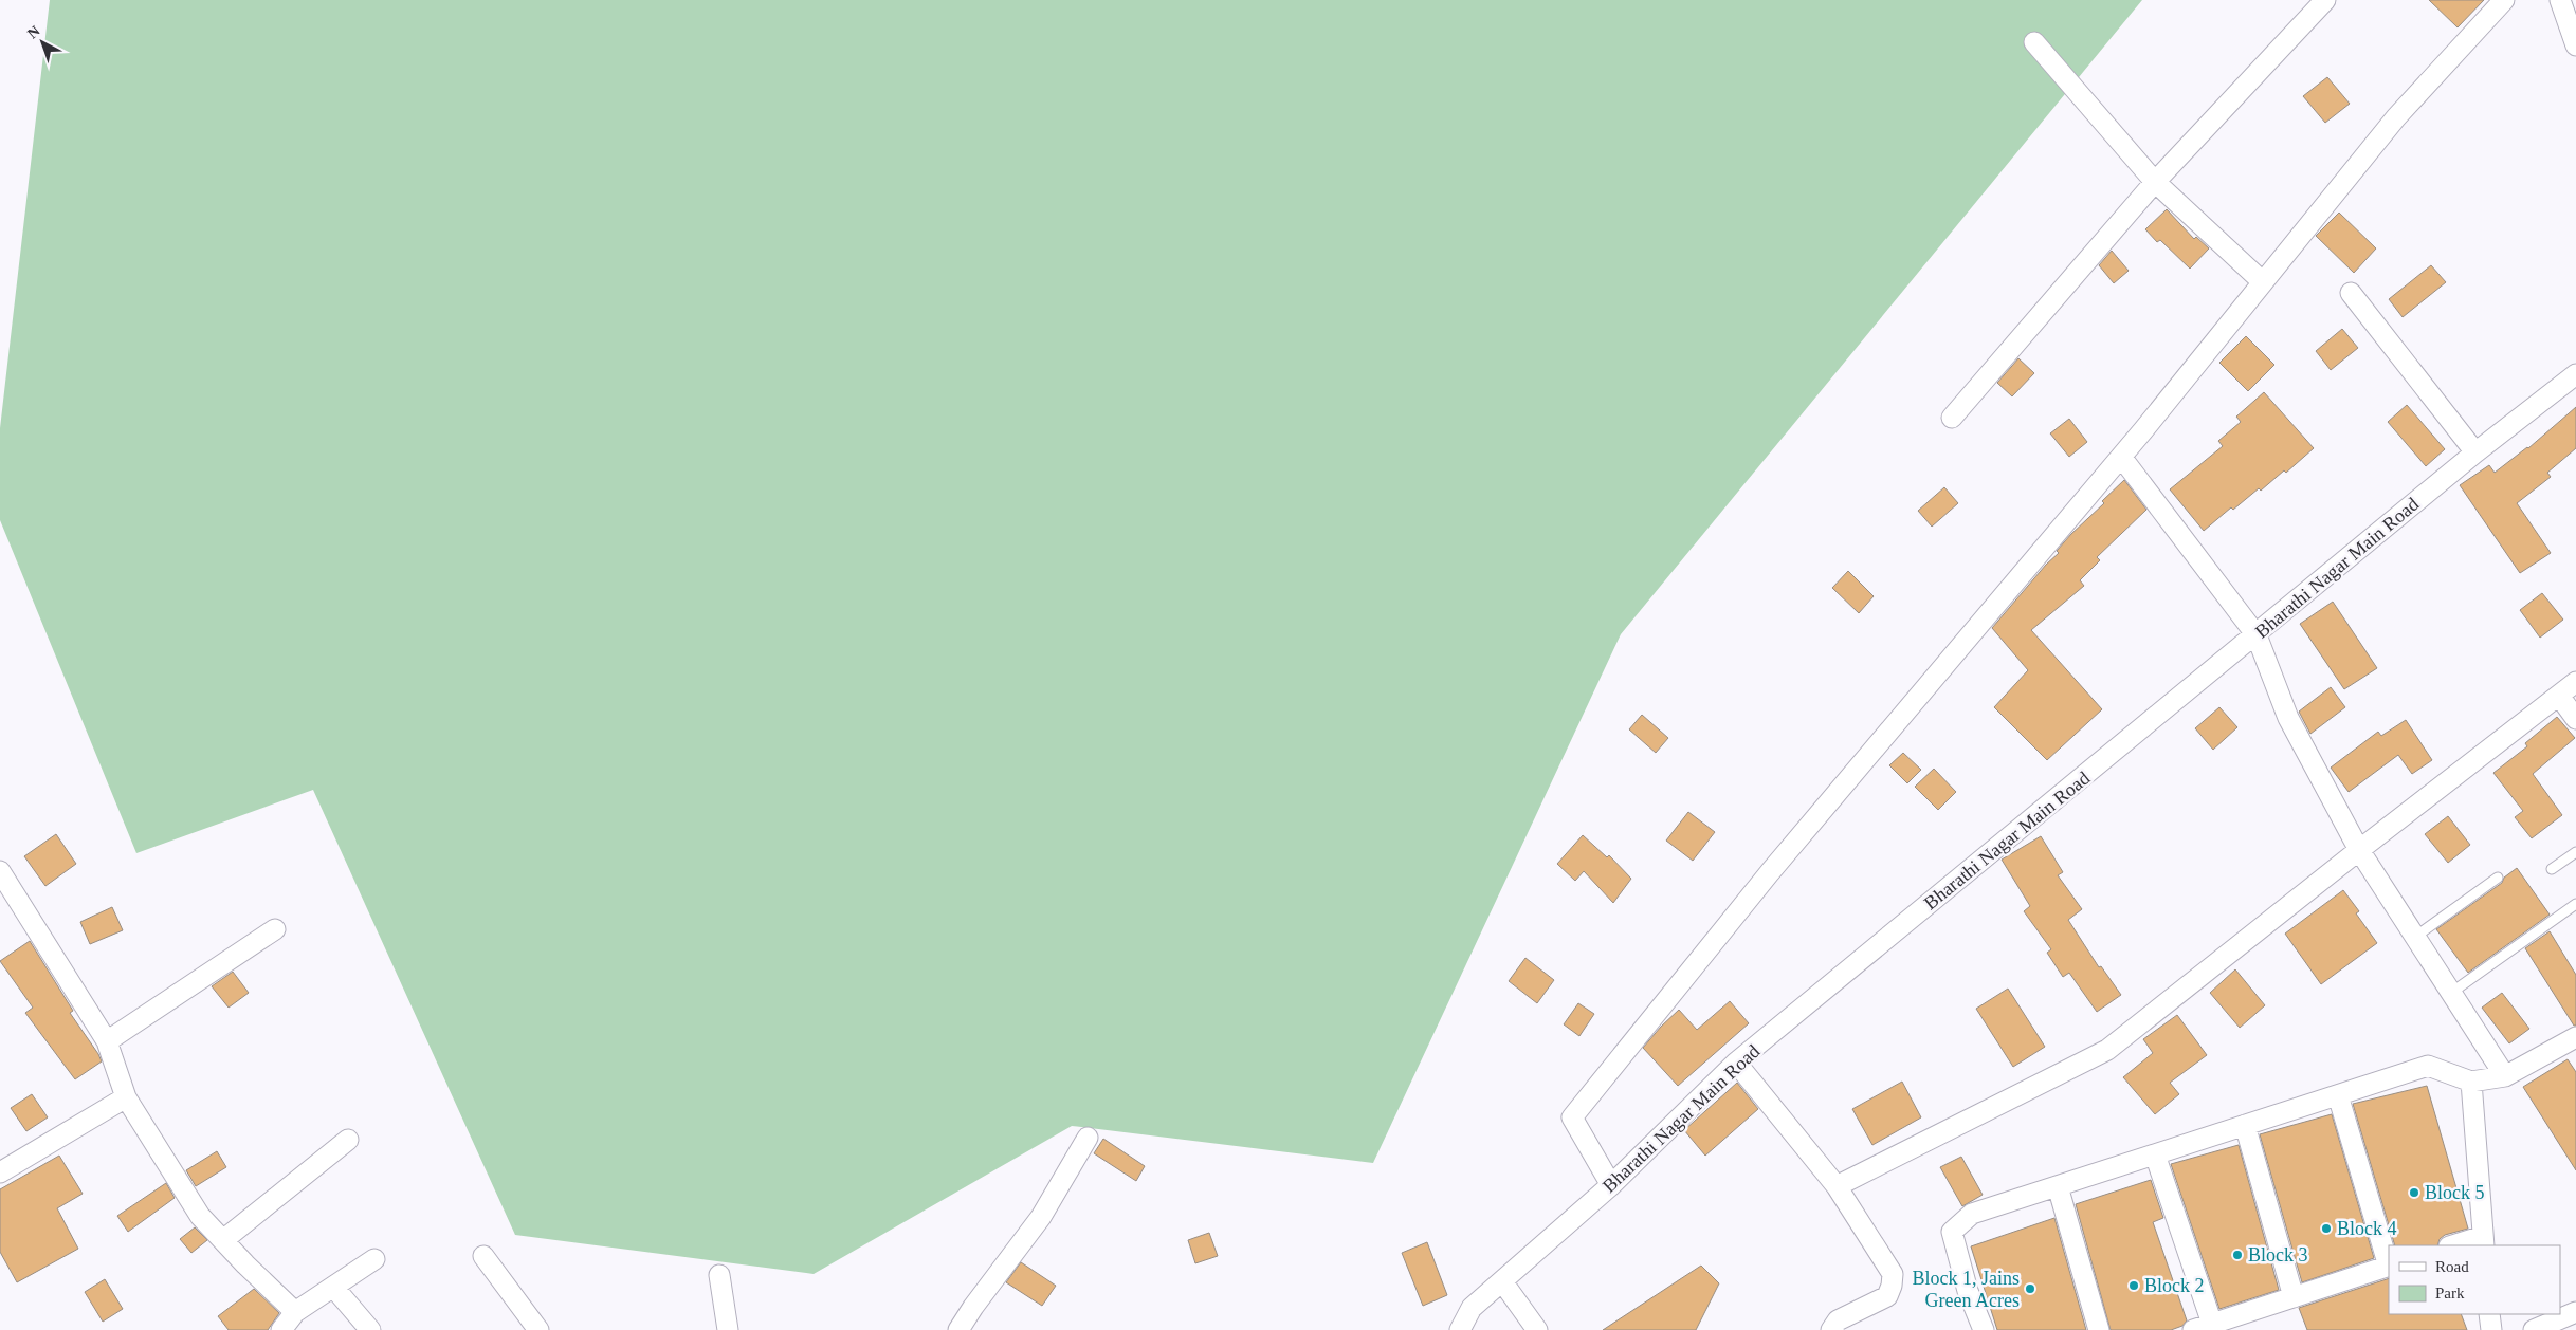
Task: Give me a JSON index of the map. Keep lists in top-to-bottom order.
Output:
{
  "streets": {
    "street": ["Bharathi Nagar Main Road"]
  },
  "places": [
    "Block 5",
    "Block 4",
    "Block 3",
    "Block 2",
    "Block 1, Jains Green Acres"
  ],
  "legend": ["Road", "Park"],
  "north": "top left"
}
